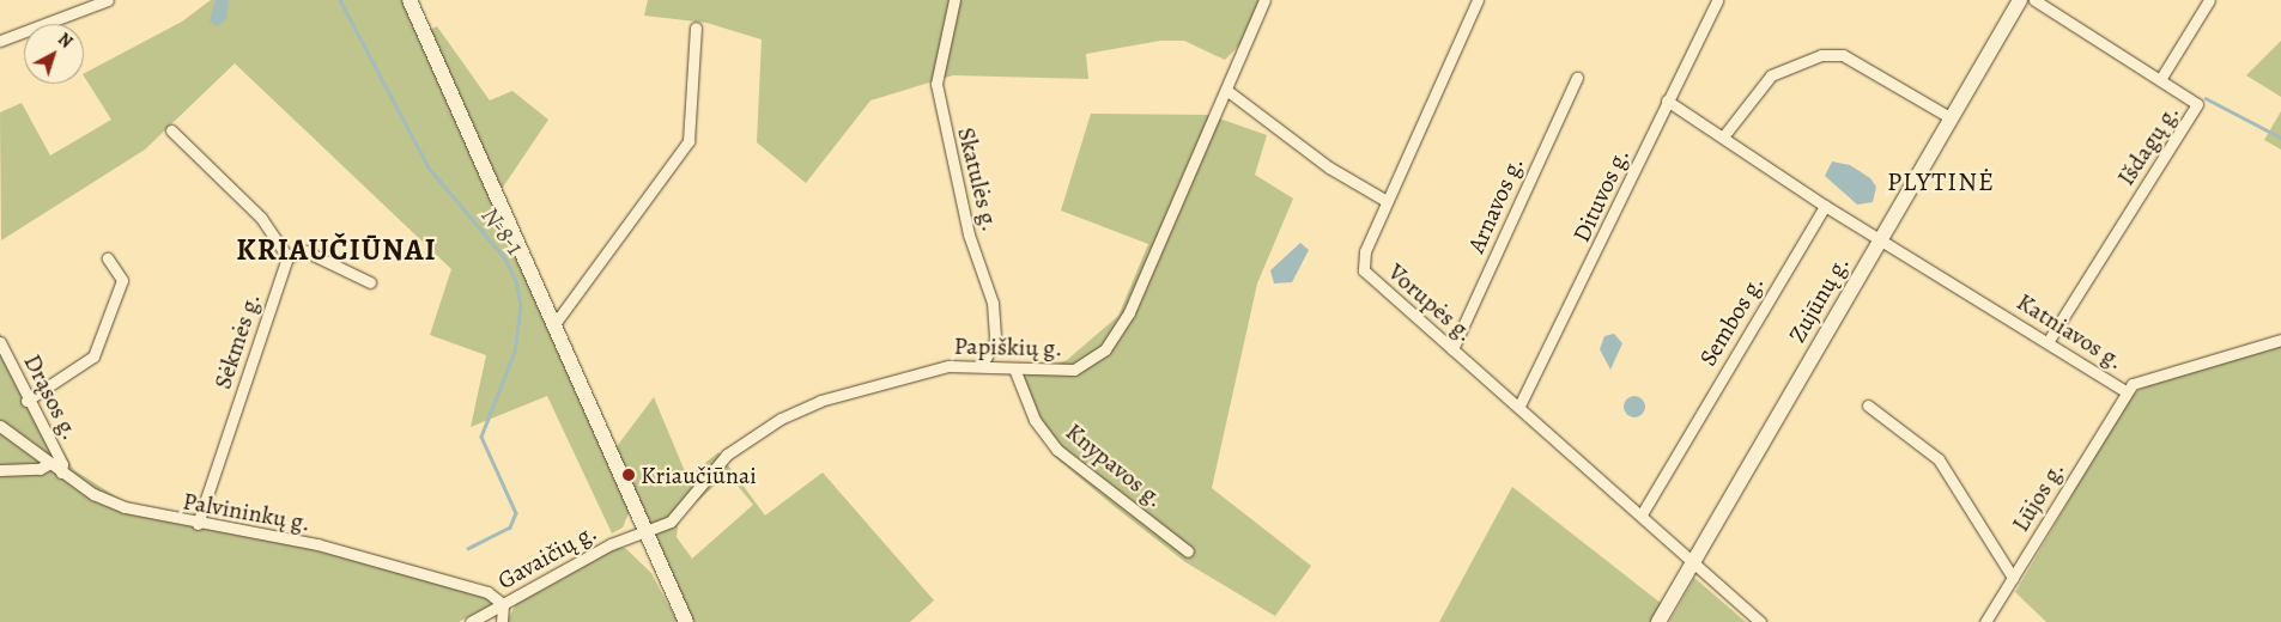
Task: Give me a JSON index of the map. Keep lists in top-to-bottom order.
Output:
{
  "streets": {
    "main road": ["Zujūnų g."],
    "street": [
      "Išdagų g.",
      "Skatulės g.",
      "Dituvos g.",
      "Arnavos g.",
      "Vorupės g.",
      "Sembos g.",
      "Katniavos g.",
      "Sėkmės g.",
      "Papiškių g.",
      "Drąsos g.",
      "Knypavos g.",
      "Lūjos g.",
      "Palvininkų g.",
      "Gavaičių g."
    ]
  },
  "crossings": [
    ["Išdagų g.", "Katniavos g."],
    ["Skatulės g.", "Papiškių g."],
    ["Dituvos g.", "Vorupės g."],
    ["Arnavos g.", "Vorupės g."],
    ["Zujūnų g.", "Vorupės g."],
    ["Zujūnų g.", "Katniavos g."],
    ["Vorupės g.", "Sembos g."],
    ["Katniavos g.", "Lūjos g."],
    ["Sėkmės g.", "Palvininkų g."],
    ["Papiškių g.", "Knypavos g."],
    ["Papiškių g.", "Gavaičių g."],
    ["Drąsos g.", "Palvininkų g."],
    ["Palvininkų g.", "Gavaičių g."]
  ],
  "districts": ["PLYTINĖ", "KRIAUČIŪNAI"],
  "water": ["N-8-1"],
  "places": ["Kriaučiūnai"],
  "north": "top right"
}
